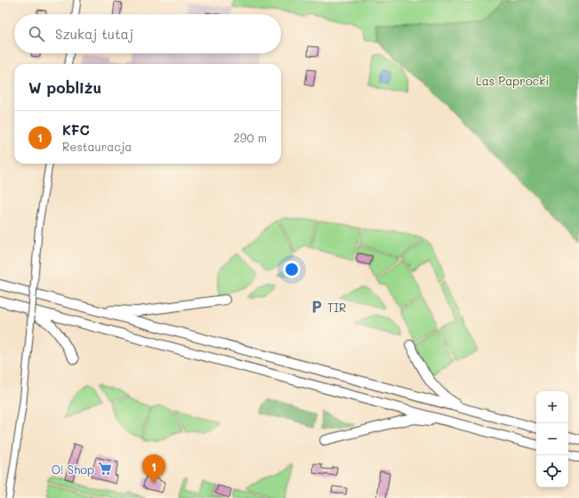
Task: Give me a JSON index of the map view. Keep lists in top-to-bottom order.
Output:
{
  "parks": ["Las Paprocki"],
  "places": {
    "parking": ["TIR"],
    "supermarket": ["O! Shop"]
  },
  "page": {
    "search": "Szukaj tutaj",
    "heading": "W pobliżu",
    "list": [
      {
        "mark": "1",
        "name": "KFC",
        "note": "Restauracja",
        "value": "290 m"
      }
    ],
    "map_buttons": ["+", "−"],
    "pins": "1"
  }
}
